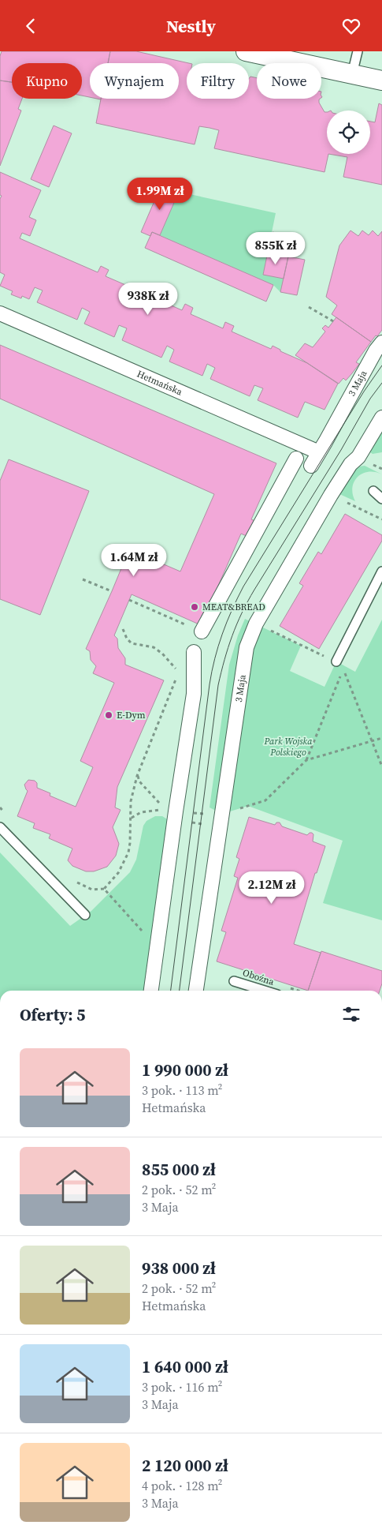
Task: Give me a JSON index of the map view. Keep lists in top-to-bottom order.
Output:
{
  "streets": {
    "street": ["Hetmańska", "3 Maja"],
    "lane": ["Oboźna"]
  },
  "crossings": [
    ["Hetmańska", "3 Maja"]
  ],
  "parks": ["Park Wojska Polskiego"],
  "places": ["MEAT&BREAD", "E-Dym"],
  "page": {
    "header": "Nestly",
    "chip": [
      "Kupno",
      "Wynajem",
      "Filtry",
      "Nowe"
    ],
    "price": [
      "1.99M zł",
      "855K zł",
      "938K zł",
      "1.64M zł",
      "2.12M zł"
    ],
    "heading": "Oferty: 5",
    "list": [
      {
        "name": "1 990 000 zł",
        "note": "3 pok. · 113 m² · Hetmańska"
      },
      {
        "name": "855 000 zł",
        "note": "2 pok. · 52 m² · 3 Maja"
      },
      {
        "name": "938 000 zł",
        "note": "2 pok. · 52 m² · Hetmańska"
      },
      {
        "name": "1 640 000 zł",
        "note": "3 pok. · 116 m² · 3 Maja"
      },
      {
        "name": "2 120 000 zł",
        "note": "4 pok. · 128 m² · 3 Maja"
      }
    ]
  }
}
